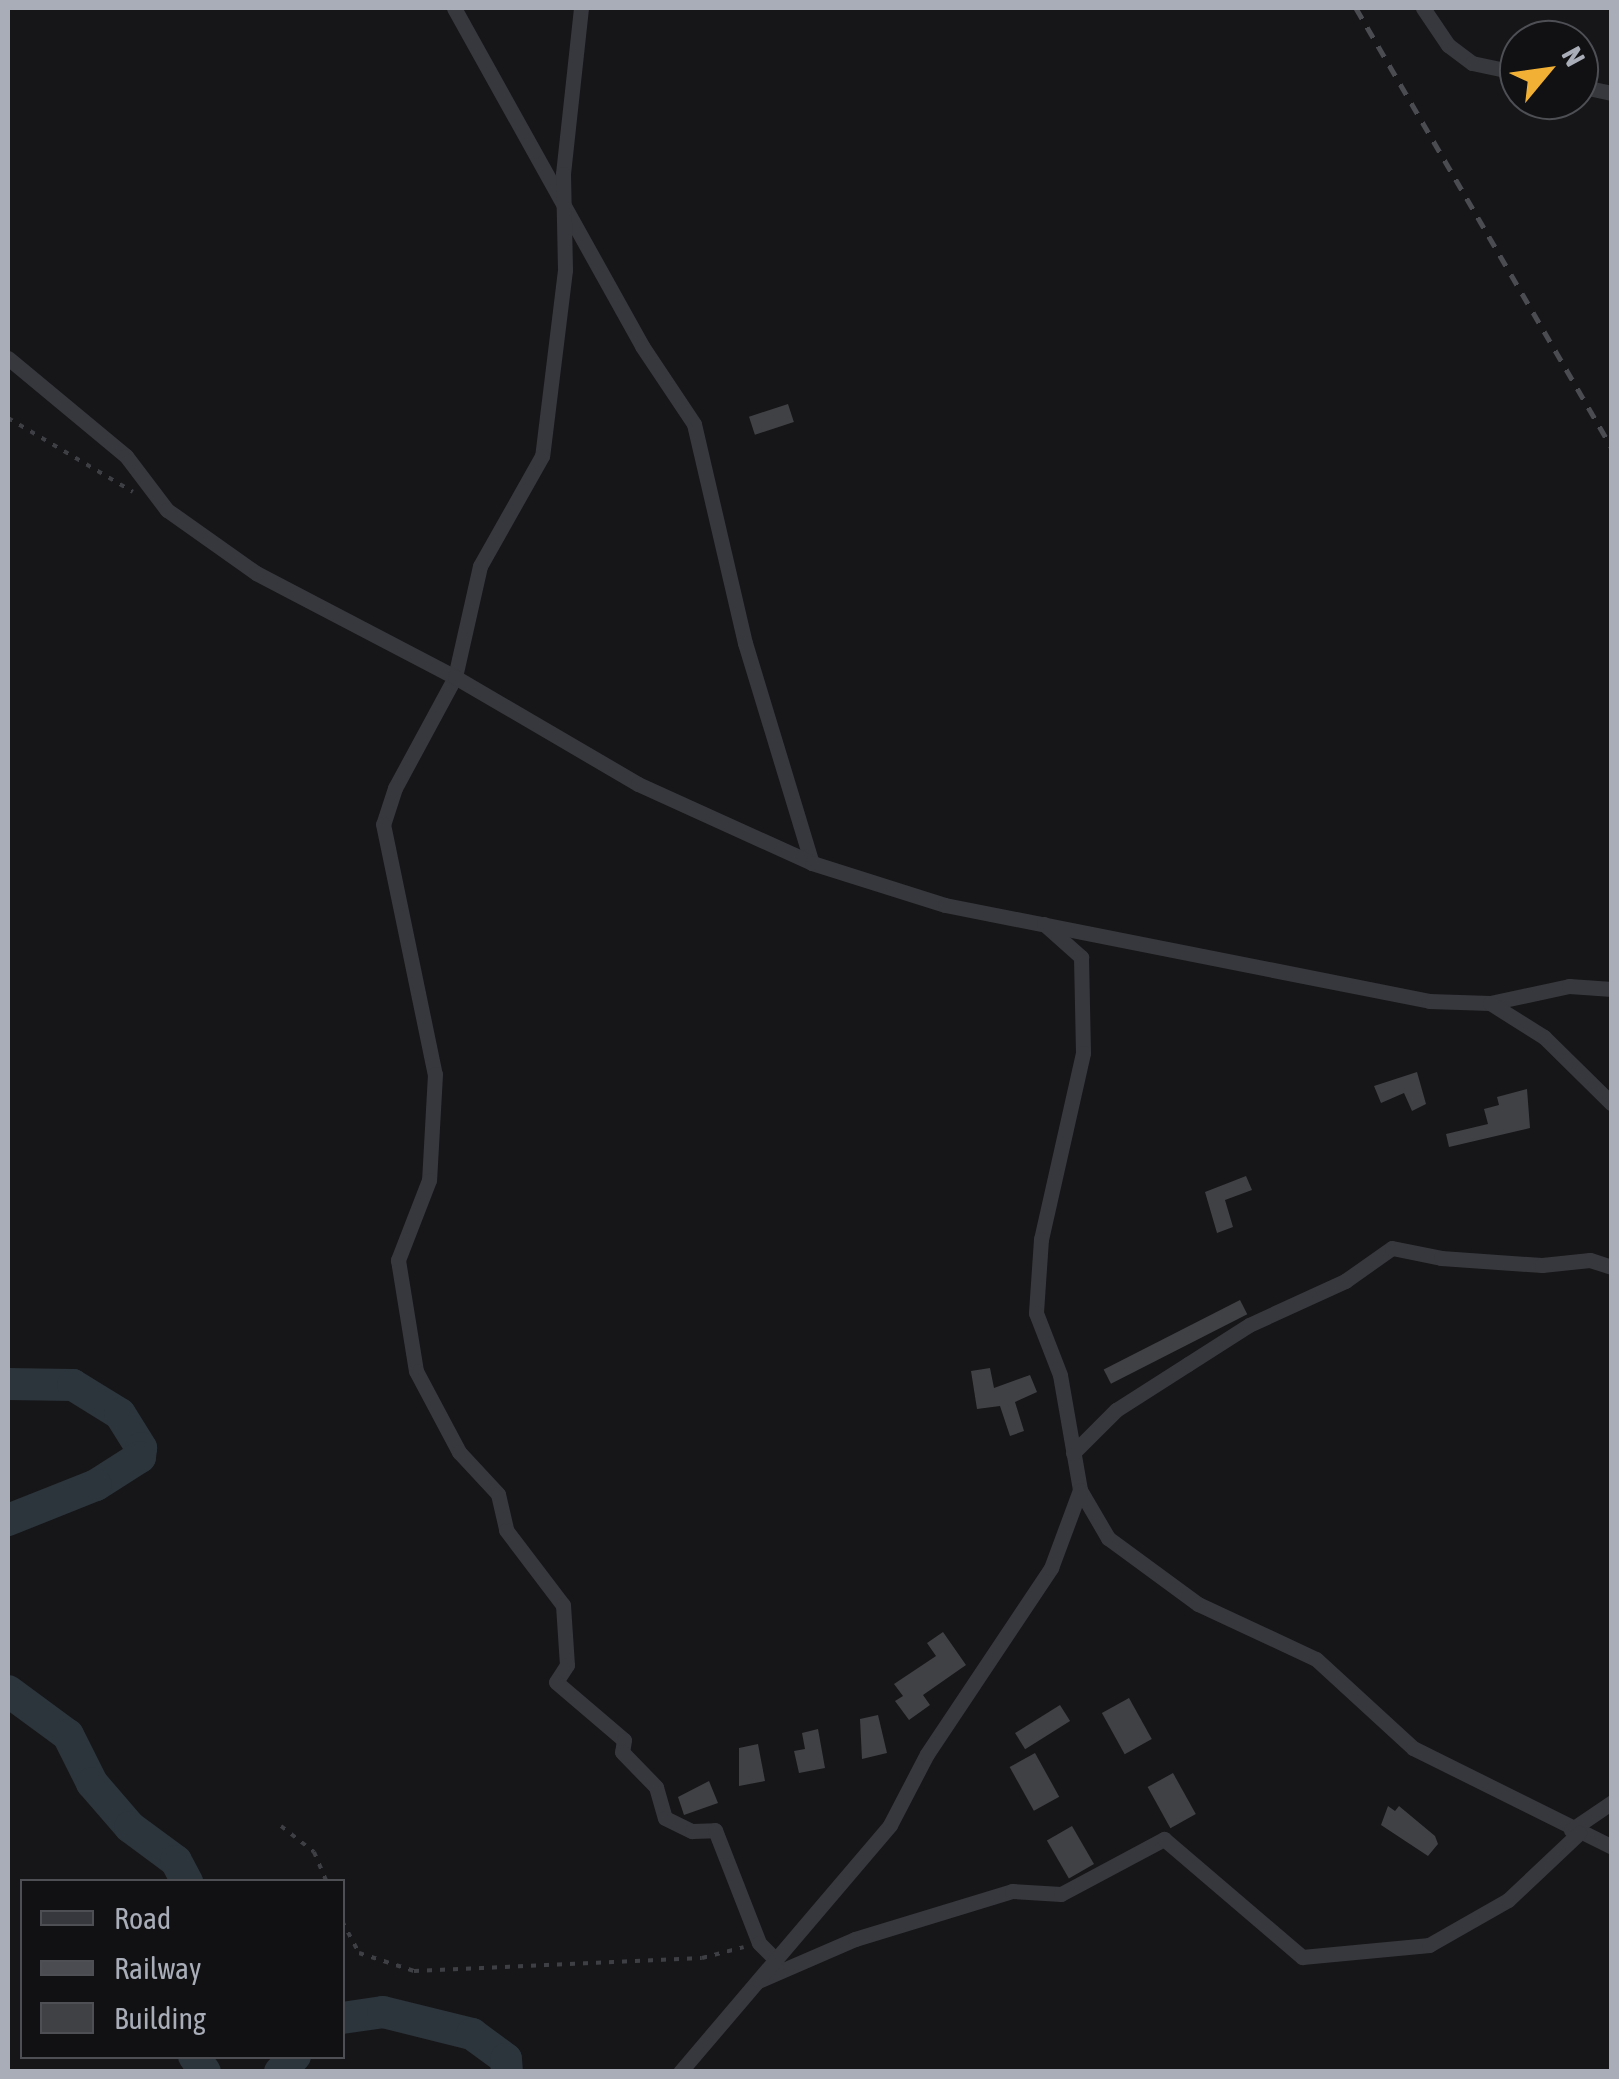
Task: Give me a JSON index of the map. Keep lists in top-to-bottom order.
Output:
{
  "legend": ["Road", "Railway", "Building"],
  "north": "top right"
}
